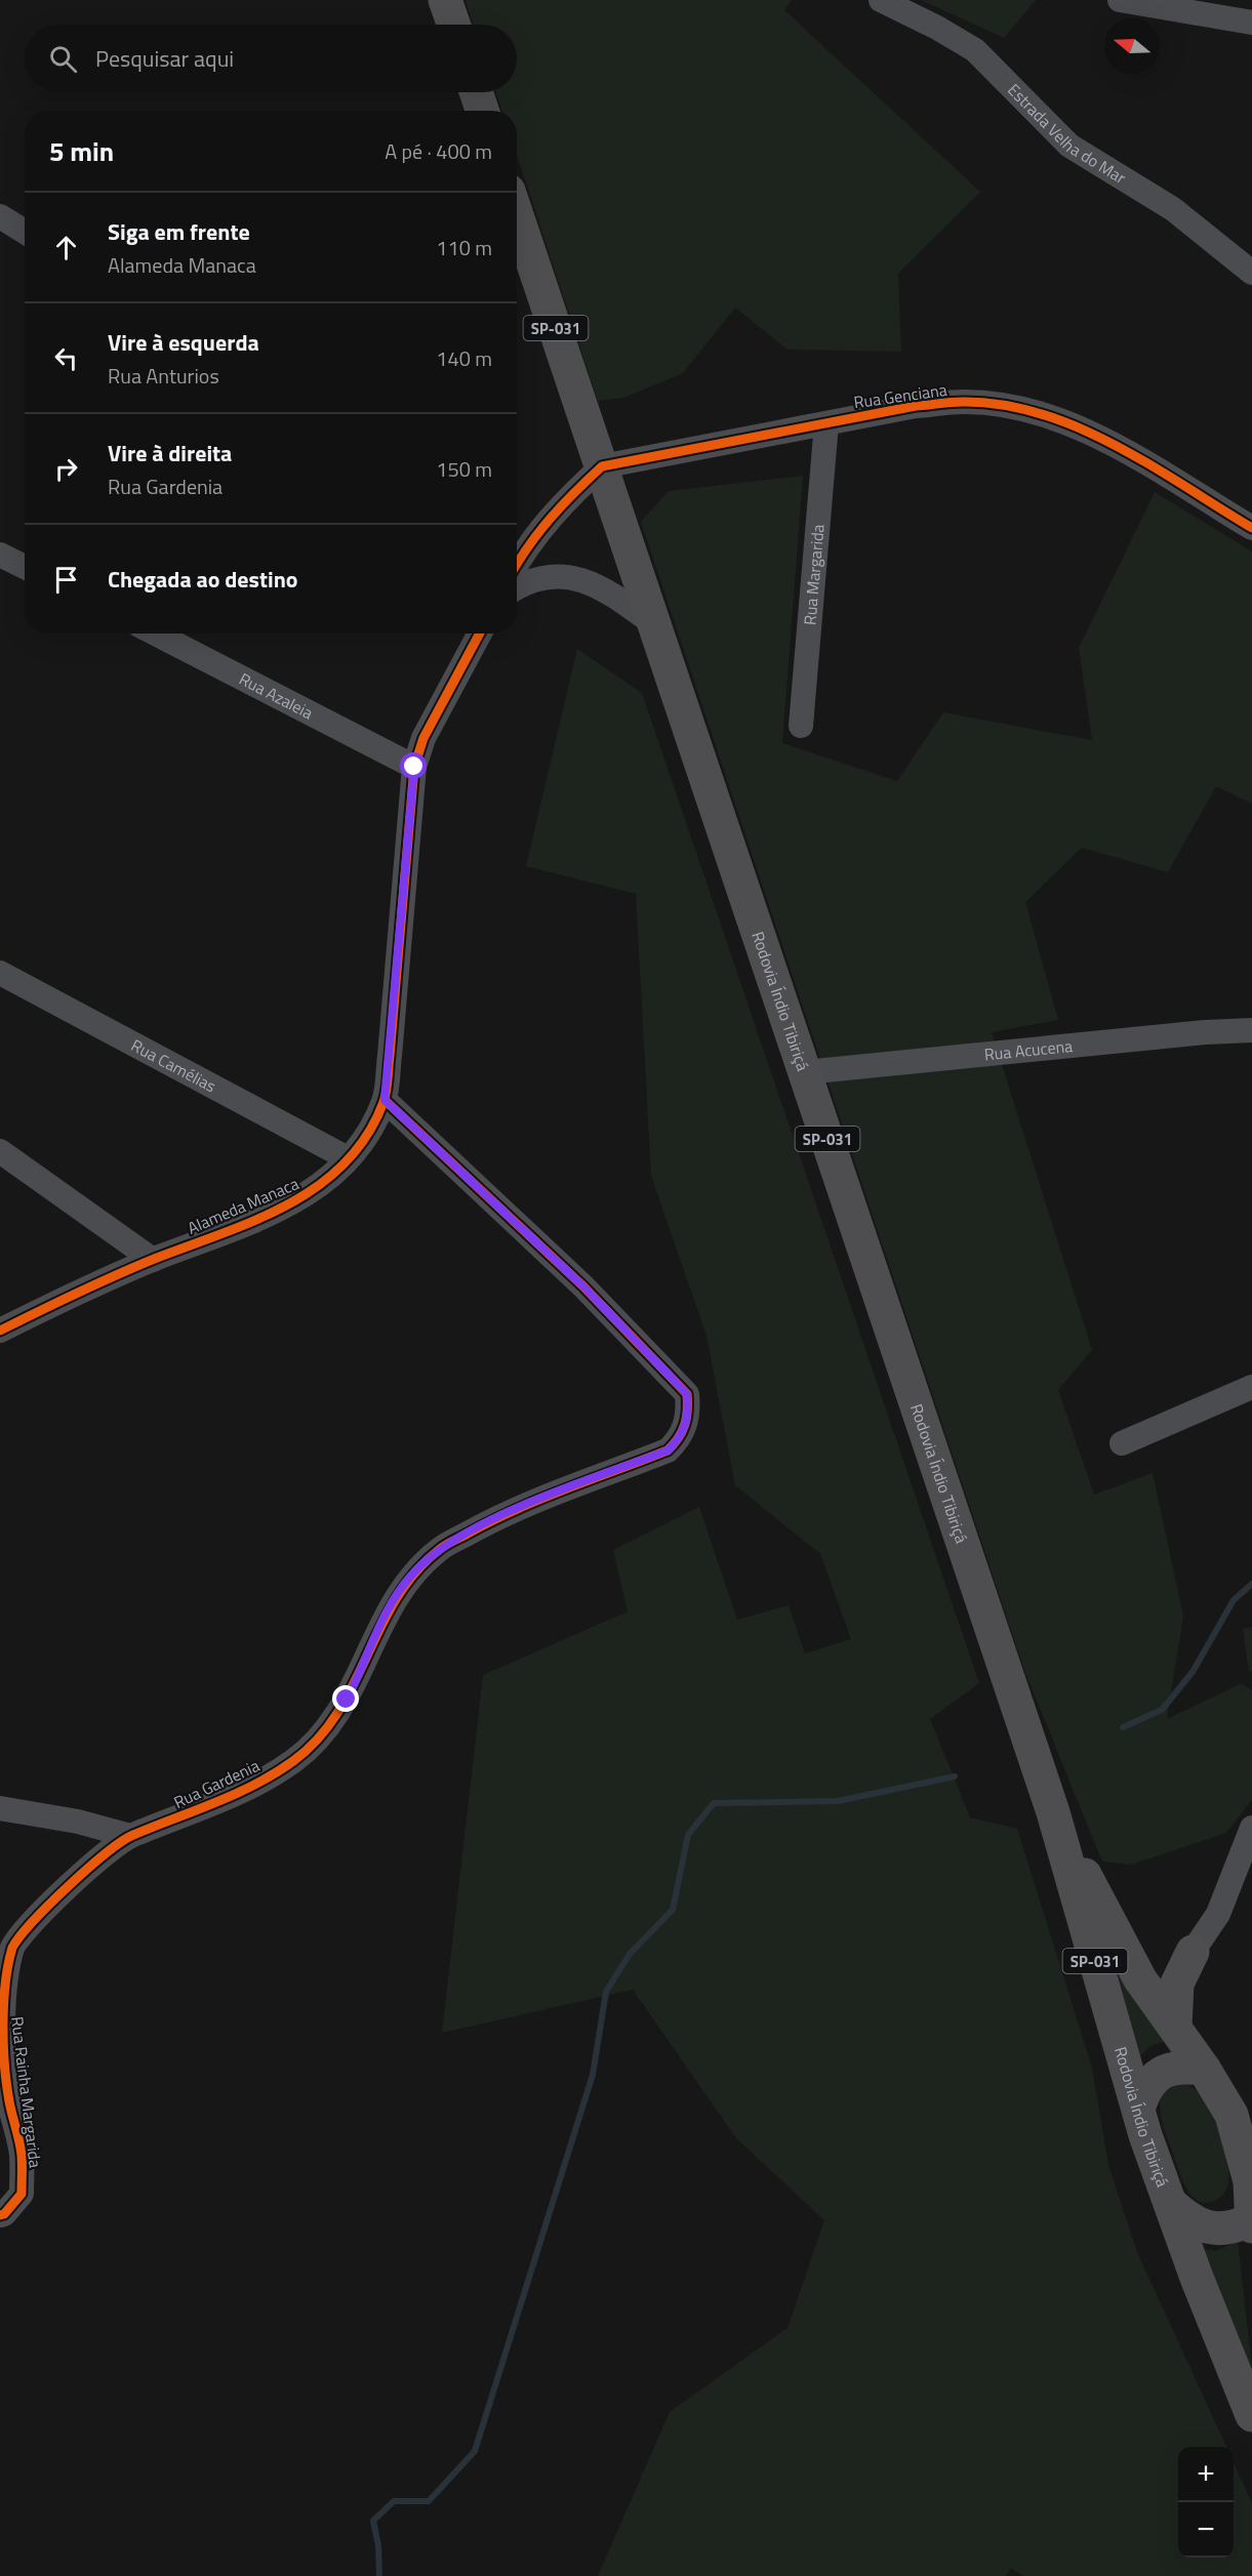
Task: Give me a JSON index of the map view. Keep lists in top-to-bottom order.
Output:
{
  "streets": {
    "highway": ["SP-031", "Rodovia Índio Tibiriçá"],
    "street": [
      "Estrada Velha do Mar",
      "Rua Genciana",
      "Rua Margarida",
      "Rua Azaleia",
      "Rua Acucena",
      "Rua Camélias",
      "Alameda Manaca",
      "Rua Gardenia",
      "Rua Rainha Margarida"
    ]
  },
  "crossings": [
    ["Rua Genciana", "Rua Margarida"],
    ["Rua Genciana", "Rodovia Índio Tibiriçá"],
    ["Rua Azaleia", "Alameda Manaca"],
    ["Rodovia Índio Tibiriçá", "Rua Acucena"],
    ["Rua Camélias", "Alameda Manaca"],
    ["Alameda Manaca", "Rua Gardenia"],
    ["Rua Gardenia", "Rua Rainha Margarida"]
  ],
  "north": "left",
  "page": {
    "search": "Pesquisar aqui",
    "heading": ["5 min", "A pé · 400 m"],
    "list": [
      ["Siga em frente", "Alameda Manaca", "110 m"],
      ["Vire à esquerda", "Rua Anturios", "140 m"],
      ["Vire à direita", "Rua Gardenia", "150 m"],
      "Chegada ao destino"
    ],
    "map_buttons": ["+", "−"]
  }
}
